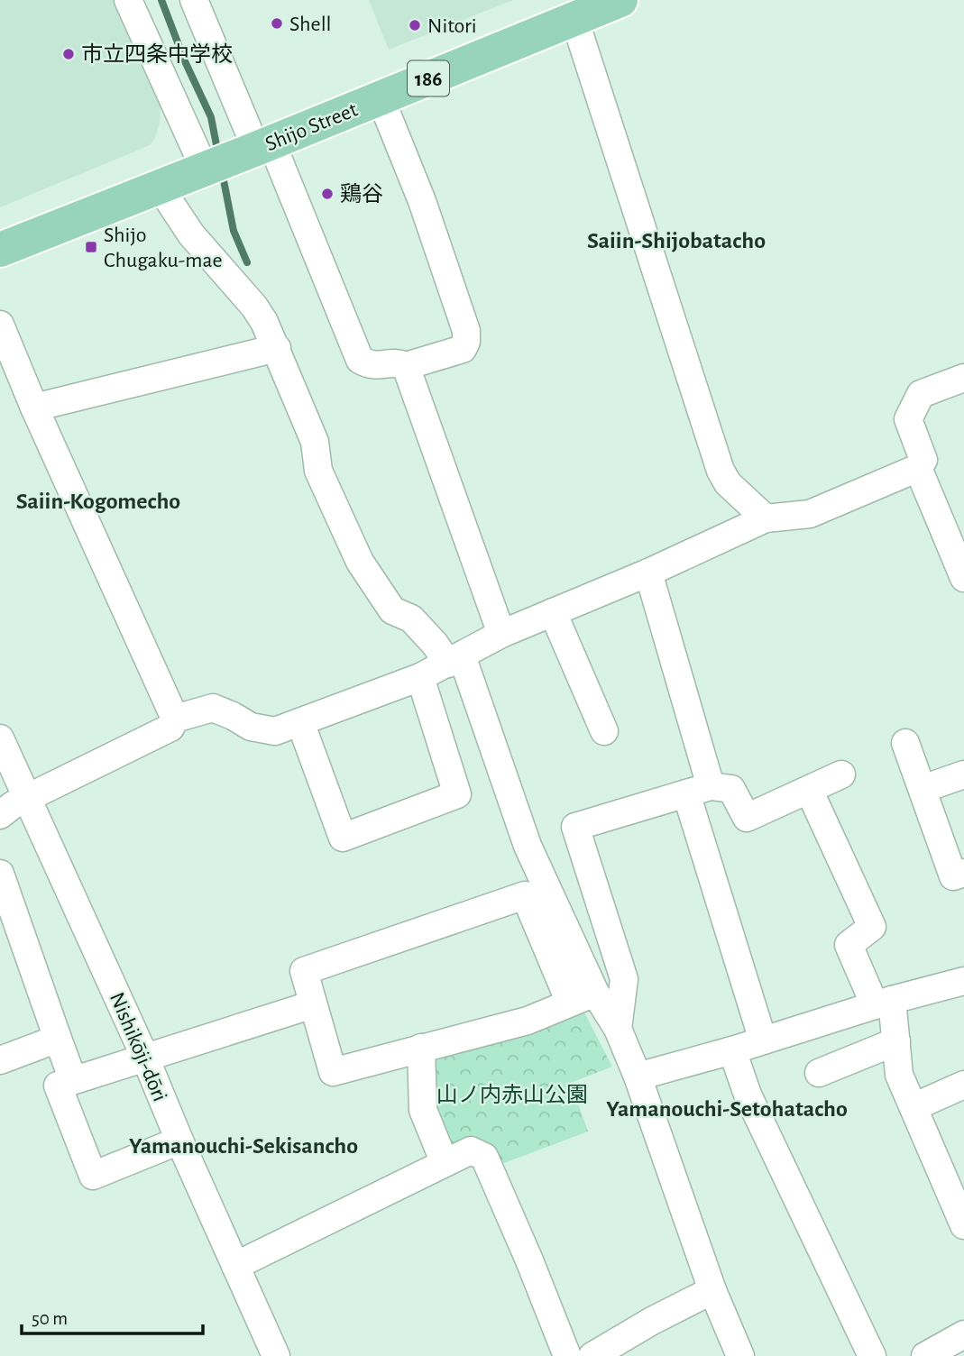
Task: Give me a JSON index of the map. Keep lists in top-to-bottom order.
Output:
{
  "streets": {
    "main road": ["186", "Shijo Street"],
    "street": ["Nishikōji-dōri"]
  },
  "districts": [
    "Saiin-Shijobatacho",
    "Saiin-Kogomecho",
    "Yamanouchi-Setohatacho",
    "Yamanouchi-Sekisancho"
  ],
  "parks": ["山ノ内赤山公園"],
  "places": {
    "other": [
      "Shell",
      "Nitori",
      "市立四条中学校",
      "鶏谷"
    ],
    "transit": ["Shijo Chugaku-mae"]
  },
  "scale_bar": "50 m"
}
